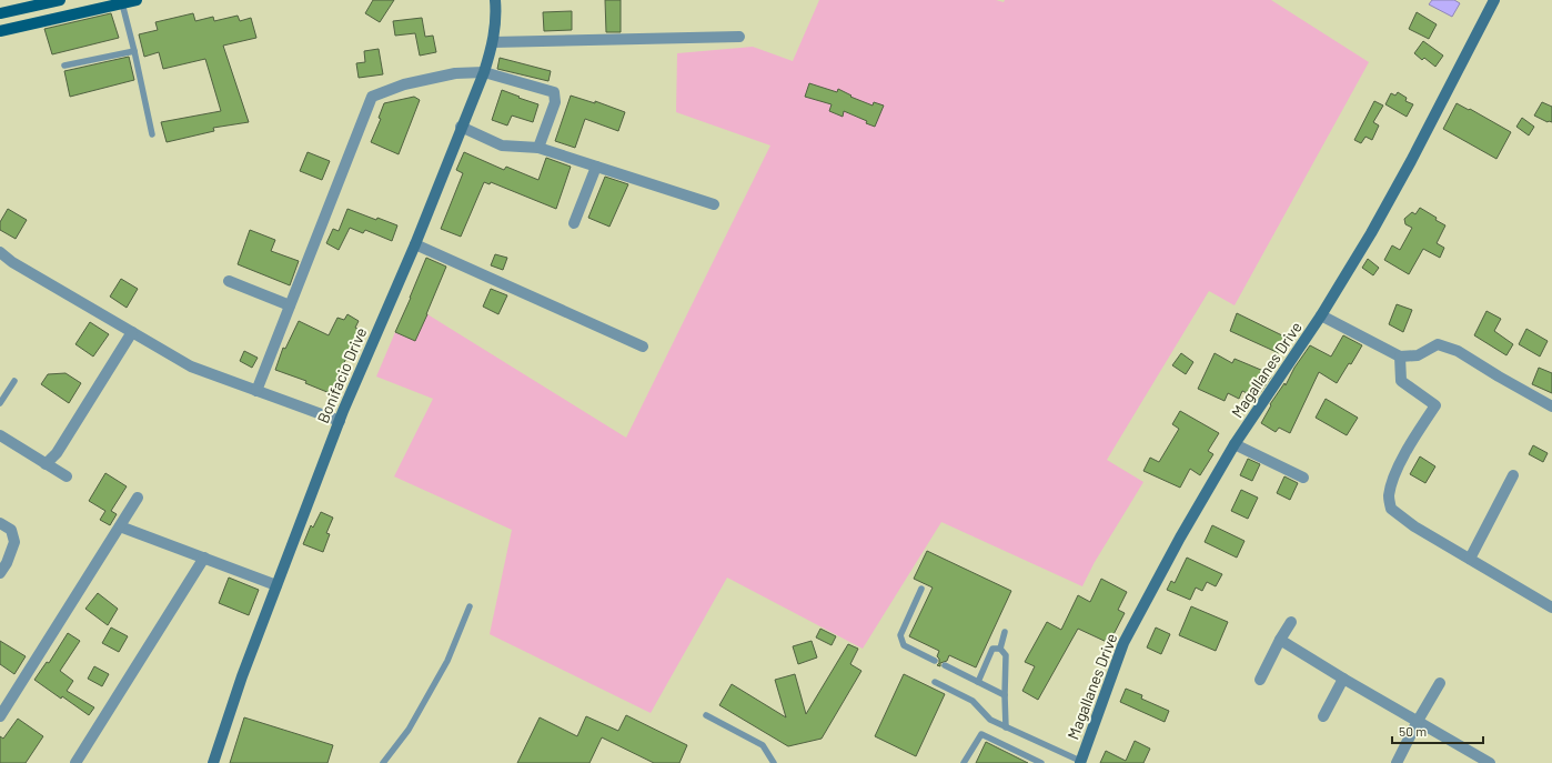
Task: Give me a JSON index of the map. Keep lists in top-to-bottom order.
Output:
{
  "streets": {
    "street": ["Magallanes Drive", "Bonifacio Drive"]
  },
  "scale_bar": "50 m"
}
